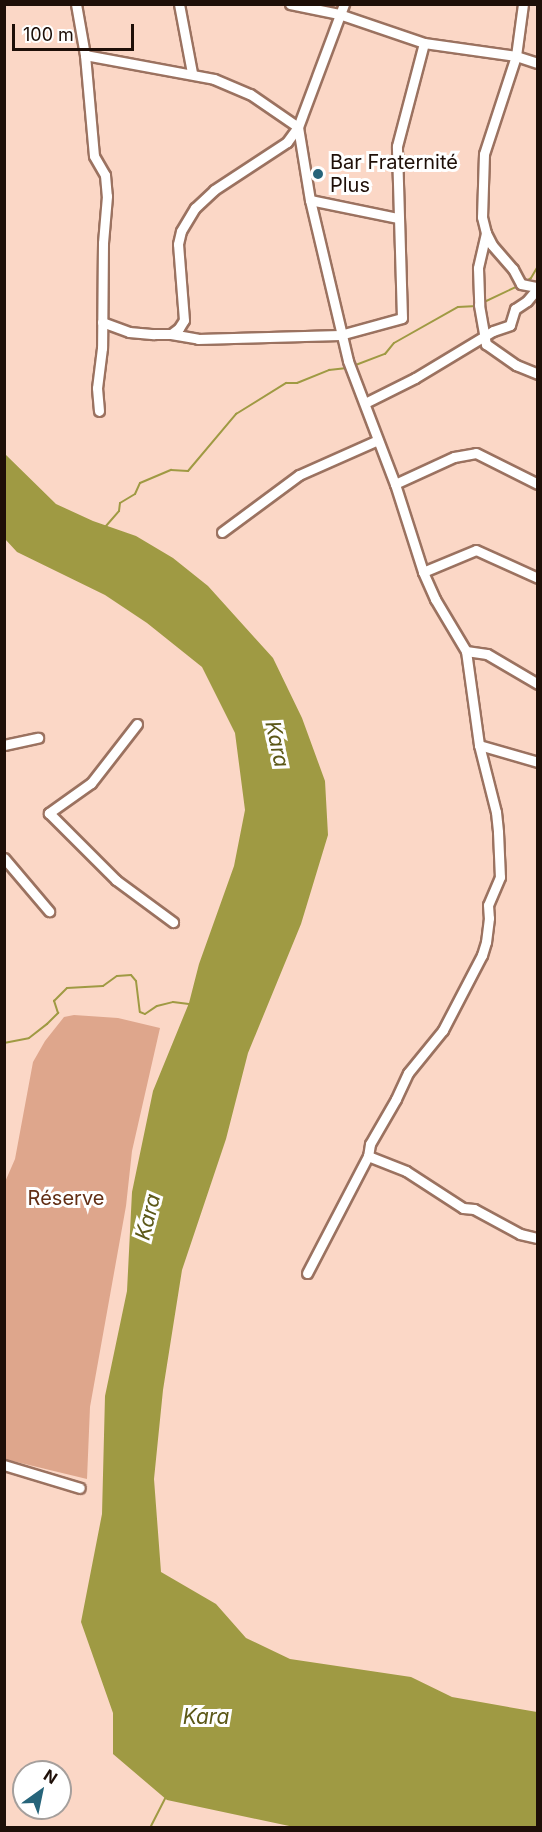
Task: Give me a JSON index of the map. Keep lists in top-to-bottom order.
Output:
{
  "water": ["Kara"],
  "parks": ["Réserve"],
  "places": ["Bar Fraternité Plus"],
  "scale_bar": "100 m",
  "north": "top right"
}
